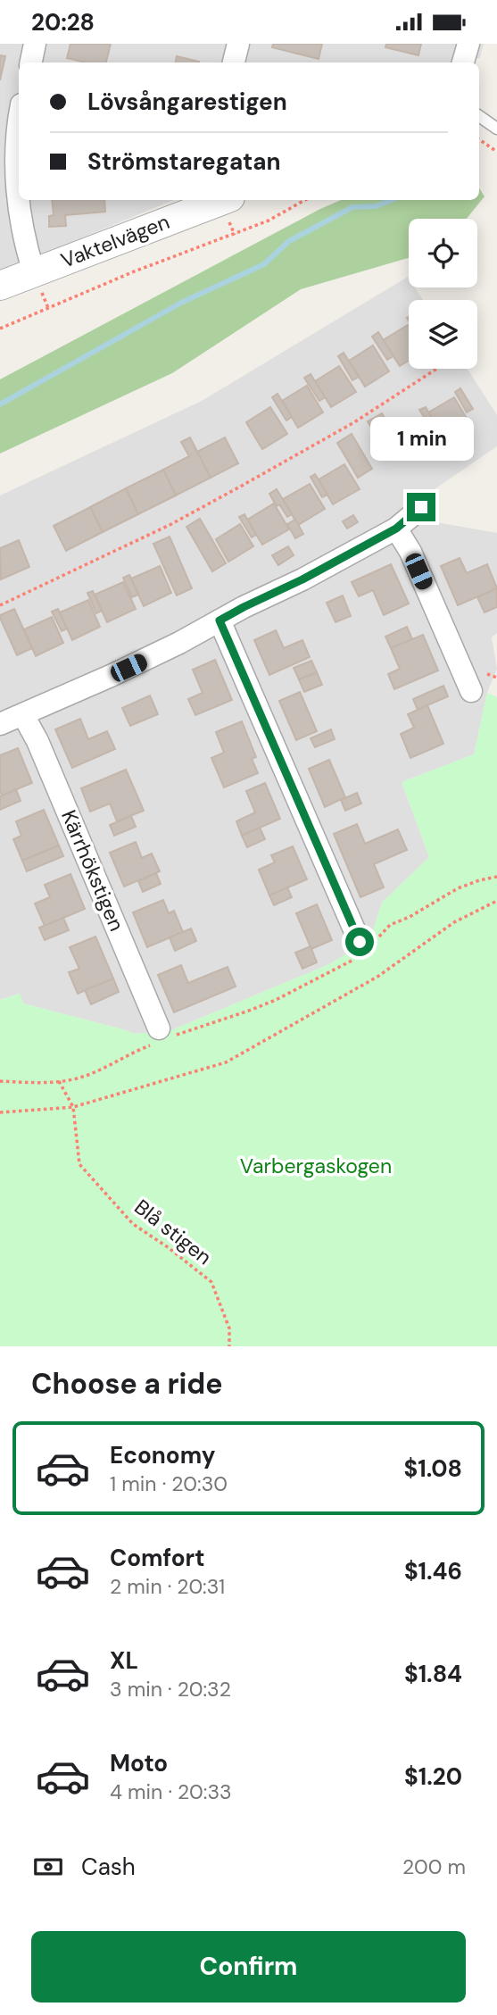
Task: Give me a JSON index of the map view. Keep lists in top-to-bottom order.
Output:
{
  "streets": {
    "street": ["Vaktelvägen", "Kärrhökstigen"],
    "path": ["Blå stigen"]
  },
  "parks": ["Varbergaskogen"],
  "page": {
    "status": "20:28",
    "banner": ["Lövsångarestigen", "Strömstaregatan"],
    "bubble": "1 min",
    "heading": "Choose a ride",
    "list": [
      {
        "name": "Economy",
        "note": "1 min · 20:30",
        "value": "$1.08"
      },
      {
        "name": "Comfort",
        "note": "2 min · 20:31",
        "value": "$1.46"
      },
      {
        "name": "XL",
        "note": "3 min · 20:32",
        "value": "$1.84"
      },
      {
        "name": "Moto",
        "note": "4 min · 20:33",
        "value": "$1.20"
      }
    ],
    "pay": ["Cash", "200 m"],
    "buttons": "Confirm"
  }
}
